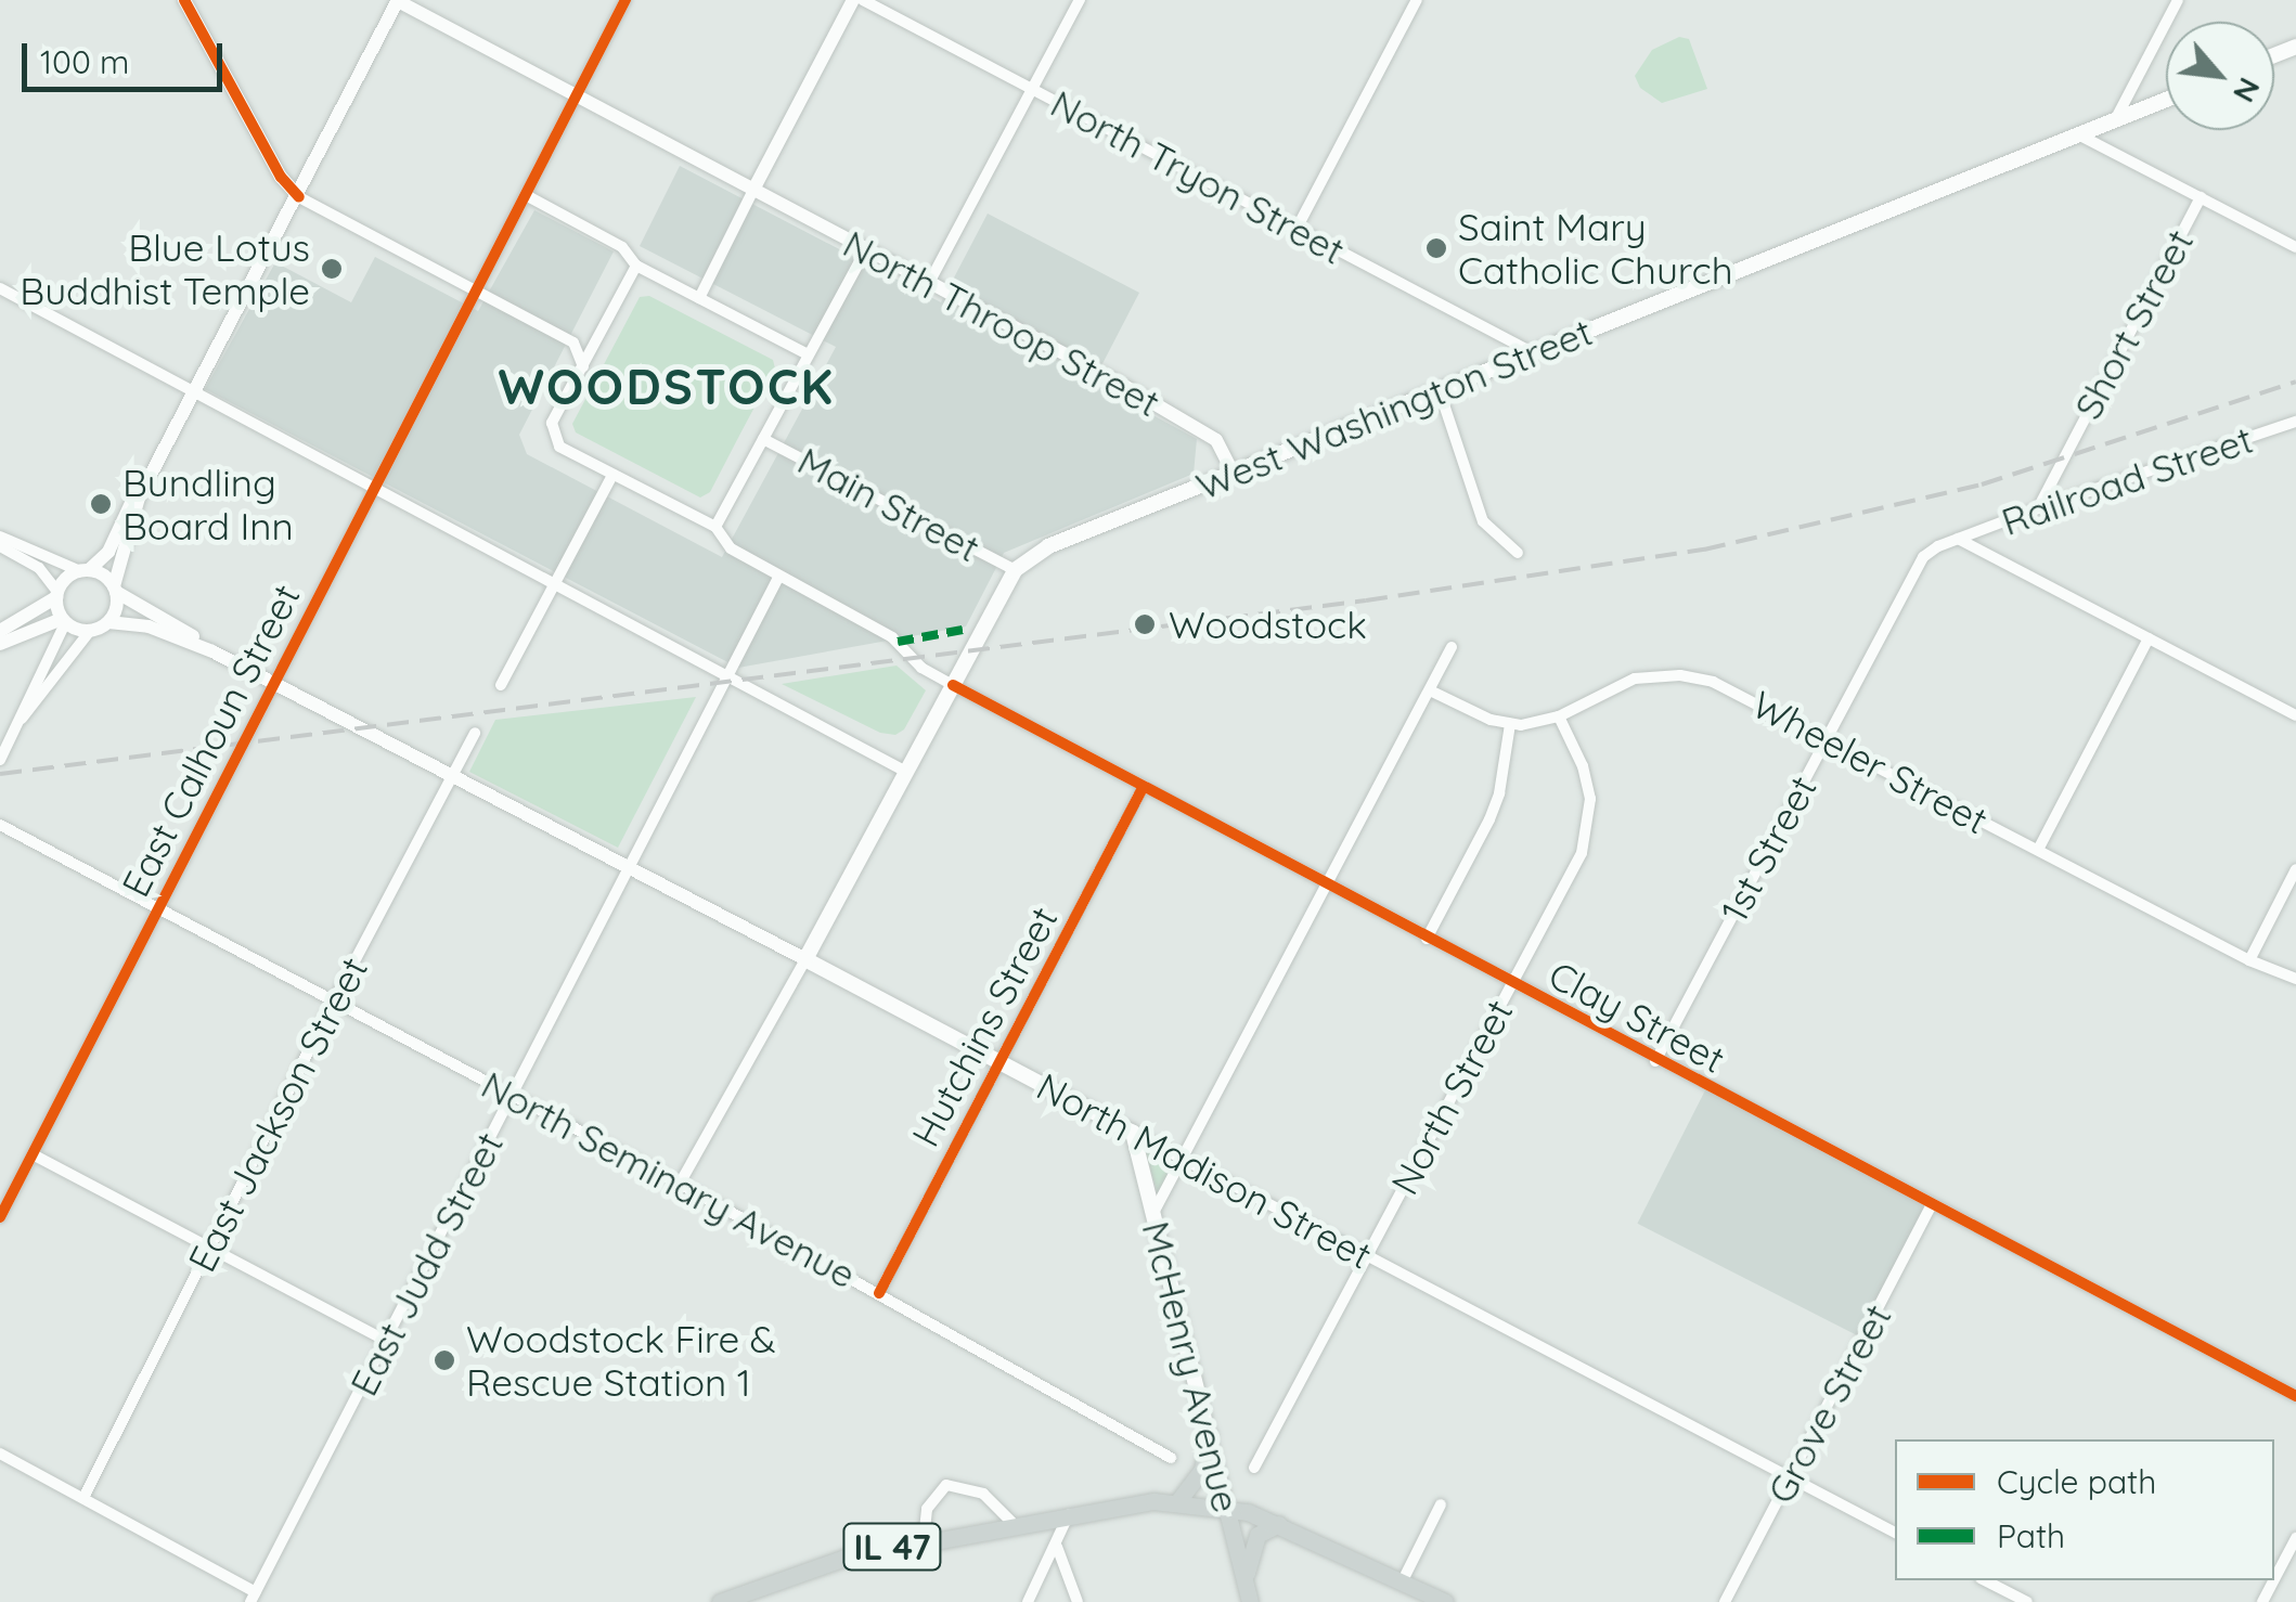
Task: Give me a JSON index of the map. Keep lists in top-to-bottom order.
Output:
{
  "streets": {
    "main road": [
      "West Washington Street",
      "North Madison Street",
      "McHenry Avenue",
      "IL 47"
    ],
    "street": [
      "North Tryon Street",
      "North Throop Street",
      "Short Street",
      "Railroad Street",
      "Main Street",
      "East Calhoun Street",
      "Wheeler Street",
      "1st Street",
      "Clay Street",
      "Hutchins Street",
      "North Street",
      "East Jackson Street",
      "North Seminary Avenue",
      "East Judd Street",
      "Grove Street"
    ]
  },
  "crossings": [
    ["North Tryon Street", "West Washington Street"],
    ["North Throop Street", "West Washington Street"],
    ["North Throop Street", "East Calhoun Street"],
    ["Short Street", "Railroad Street"],
    ["West Washington Street", "Main Street"],
    ["Railroad Street", "1st Street"],
    ["East Calhoun Street", "North Madison Street"],
    ["East Calhoun Street", "North Seminary Avenue"],
    ["Wheeler Street", "1st Street"],
    ["Wheeler Street", "North Street"],
    ["1st Street", "Clay Street"],
    ["Clay Street", "Hutchins Street"],
    ["Clay Street", "North Street"],
    ["Clay Street", "East Judd Street"],
    ["Clay Street", "Grove Street"],
    ["Hutchins Street", "North Madison Street"],
    ["Hutchins Street", "North Seminary Avenue"],
    ["North Street", "North Madison Street"],
    ["East Jackson Street", "North Madison Street"],
    ["East Jackson Street", "North Seminary Avenue"],
    ["North Madison Street", "East Judd Street"],
    ["North Madison Street", "McHenry Avenue"],
    ["North Madison Street", "Grove Street"],
    ["North Seminary Avenue", "East Judd Street"],
    ["McHenry Avenue", "IL 47"]
  ],
  "districts": ["WOODSTOCK"],
  "places": [
    "Saint Mary Catholic Church",
    "Blue Lotus Buddhist Temple",
    "Bundling Board Inn",
    "Woodstock",
    "Woodstock Fire & Rescue Station 1"
  ],
  "legend": ["Cycle path", "Path"],
  "scale_bar": "100 m",
  "north": "bottom right"
}
